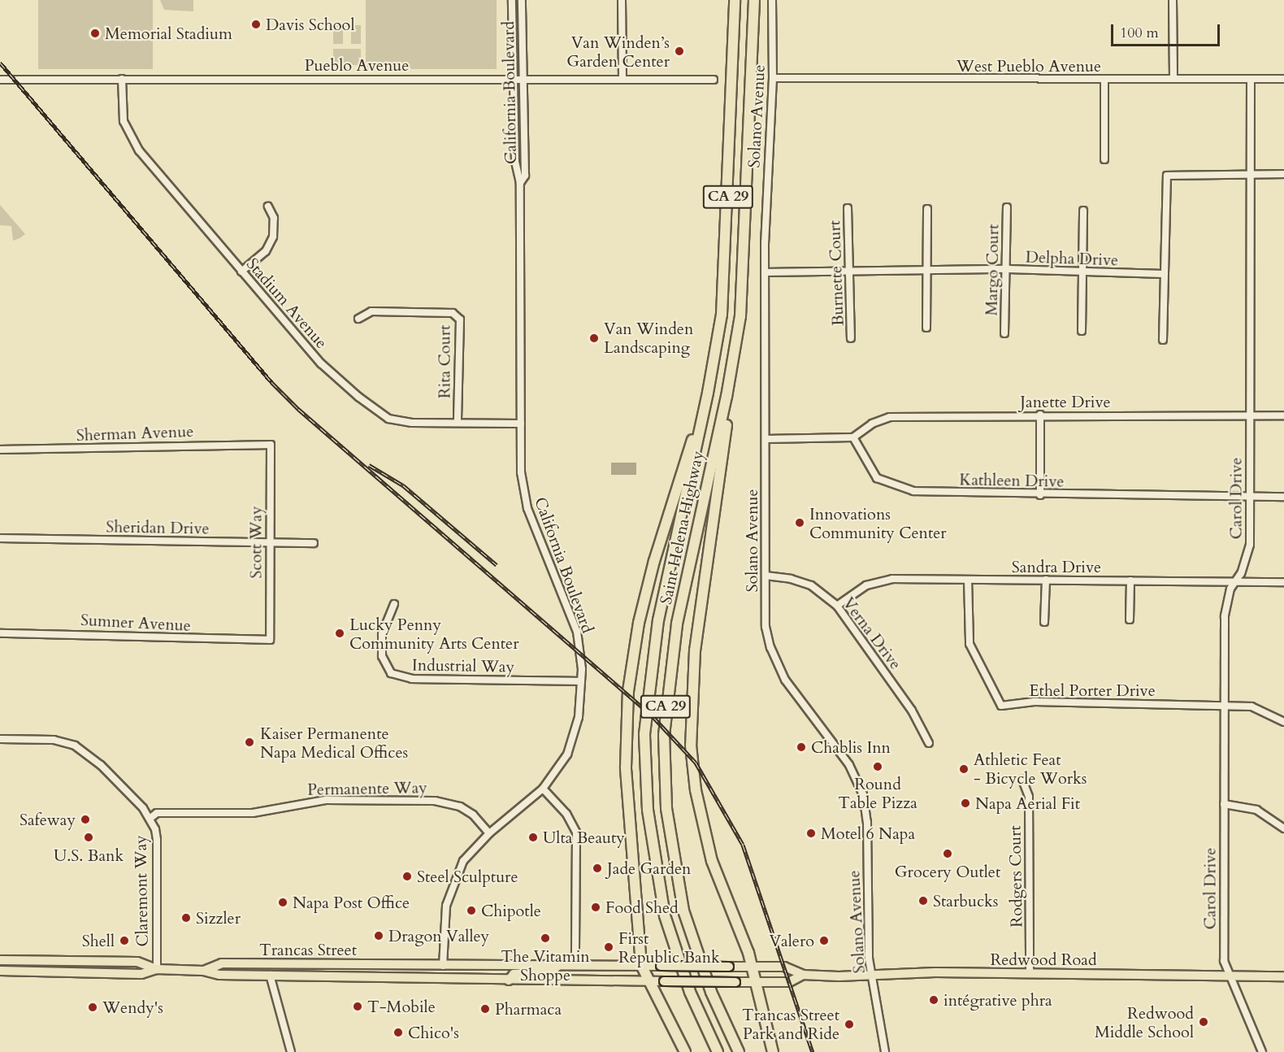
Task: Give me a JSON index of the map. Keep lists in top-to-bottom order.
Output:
{
  "streets": {
    "highway": ["CA 29", "Saint Helena Highway"],
    "main road": ["Trancas Street", "Redwood Road"],
    "street": [
      "Pueblo Avenue",
      "West Pueblo Avenue",
      "California Boulevard",
      "Solano Avenue",
      "Delpha Drive",
      "Margo Court",
      "Burnette Court",
      "Stadium Avenue",
      "Rita Court",
      "Janette Drive",
      "Sherman Avenue",
      "Kathleen Drive",
      "Carol Drive",
      "Sheridan Drive",
      "Scott Way",
      "Sandra Drive",
      "Sumner Avenue",
      "Verna Drive",
      "Industrial Way",
      "Ethel Porter Drive",
      "Permanente Way",
      "Rodgers Court",
      "Claremont Way"
    ]
  },
  "crossings": [
    ["Pueblo Avenue", "California Boulevard"],
    ["Pueblo Avenue", "Stadium Avenue"],
    ["West Pueblo Avenue", "Solano Avenue"],
    ["West Pueblo Avenue", "Carol Drive"],
    ["California Boulevard", "Stadium Avenue"],
    ["California Boulevard", "Industrial Way"],
    ["California Boulevard", "Permanente Way"],
    ["California Boulevard", "Trancas Street"],
    ["Solano Avenue", "Delpha Drive"],
    ["Solano Avenue", "Verna Drive"],
    ["Solano Avenue", "Redwood Road"],
    ["Delpha Drive", "Margo Court"],
    ["Delpha Drive", "Burnette Court"],
    ["Stadium Avenue", "Rita Court"],
    ["Janette Drive", "Kathleen Drive"],
    ["Janette Drive", "Carol Drive"],
    ["Sherman Avenue", "Scott Way"],
    ["Kathleen Drive", "Carol Drive"],
    ["Carol Drive", "Sandra Drive"],
    ["Carol Drive", "Ethel Porter Drive"],
    ["Carol Drive", "Redwood Road"],
    ["Sheridan Drive", "Scott Way"],
    ["Scott Way", "Sumner Avenue"],
    ["Sandra Drive", "Verna Drive"],
    ["Sandra Drive", "Ethel Porter Drive"],
    ["Permanente Way", "Claremont Way"],
    ["Rodgers Court", "Redwood Road"],
    ["Claremont Way", "Trancas Street"],
    ["Trancas Street", "Redwood Road"]
  ],
  "places": [
    "Davis School",
    "Memorial Stadium",
    "Van Winden’s Garden Center",
    "Van Winden Landscaping",
    "Innovations Community Center",
    "Lucky Penny Community Arts Center",
    "Kaiser Permanente Napa Medical Offices",
    "Chablis Inn",
    "Round Table Pizza",
    "Athletic Feat - Bicycle Works",
    "Napa Aerial Fit",
    "Safeway",
    "Motel 6 Napa",
    "U.S. Bank",
    "Ulta Beauty",
    "Grocery Outlet",
    "Jade Garden",
    "Steel Sculpture",
    "Starbucks",
    "Napa Post Office",
    "Food Shed",
    "Chipotle",
    "Sizzler",
    "Dragon Valley",
    "The Vitamin Shoppe",
    "Shell",
    "Valero",
    "First Republic Bank",
    "intégrative phra",
    "T-Mobile",
    "Wendy's",
    "Pharmaca",
    "Redwood Middle School",
    "Trancas Street Park and Ride",
    "Chico's"
  ],
  "scale_bar": "100 m"
}
